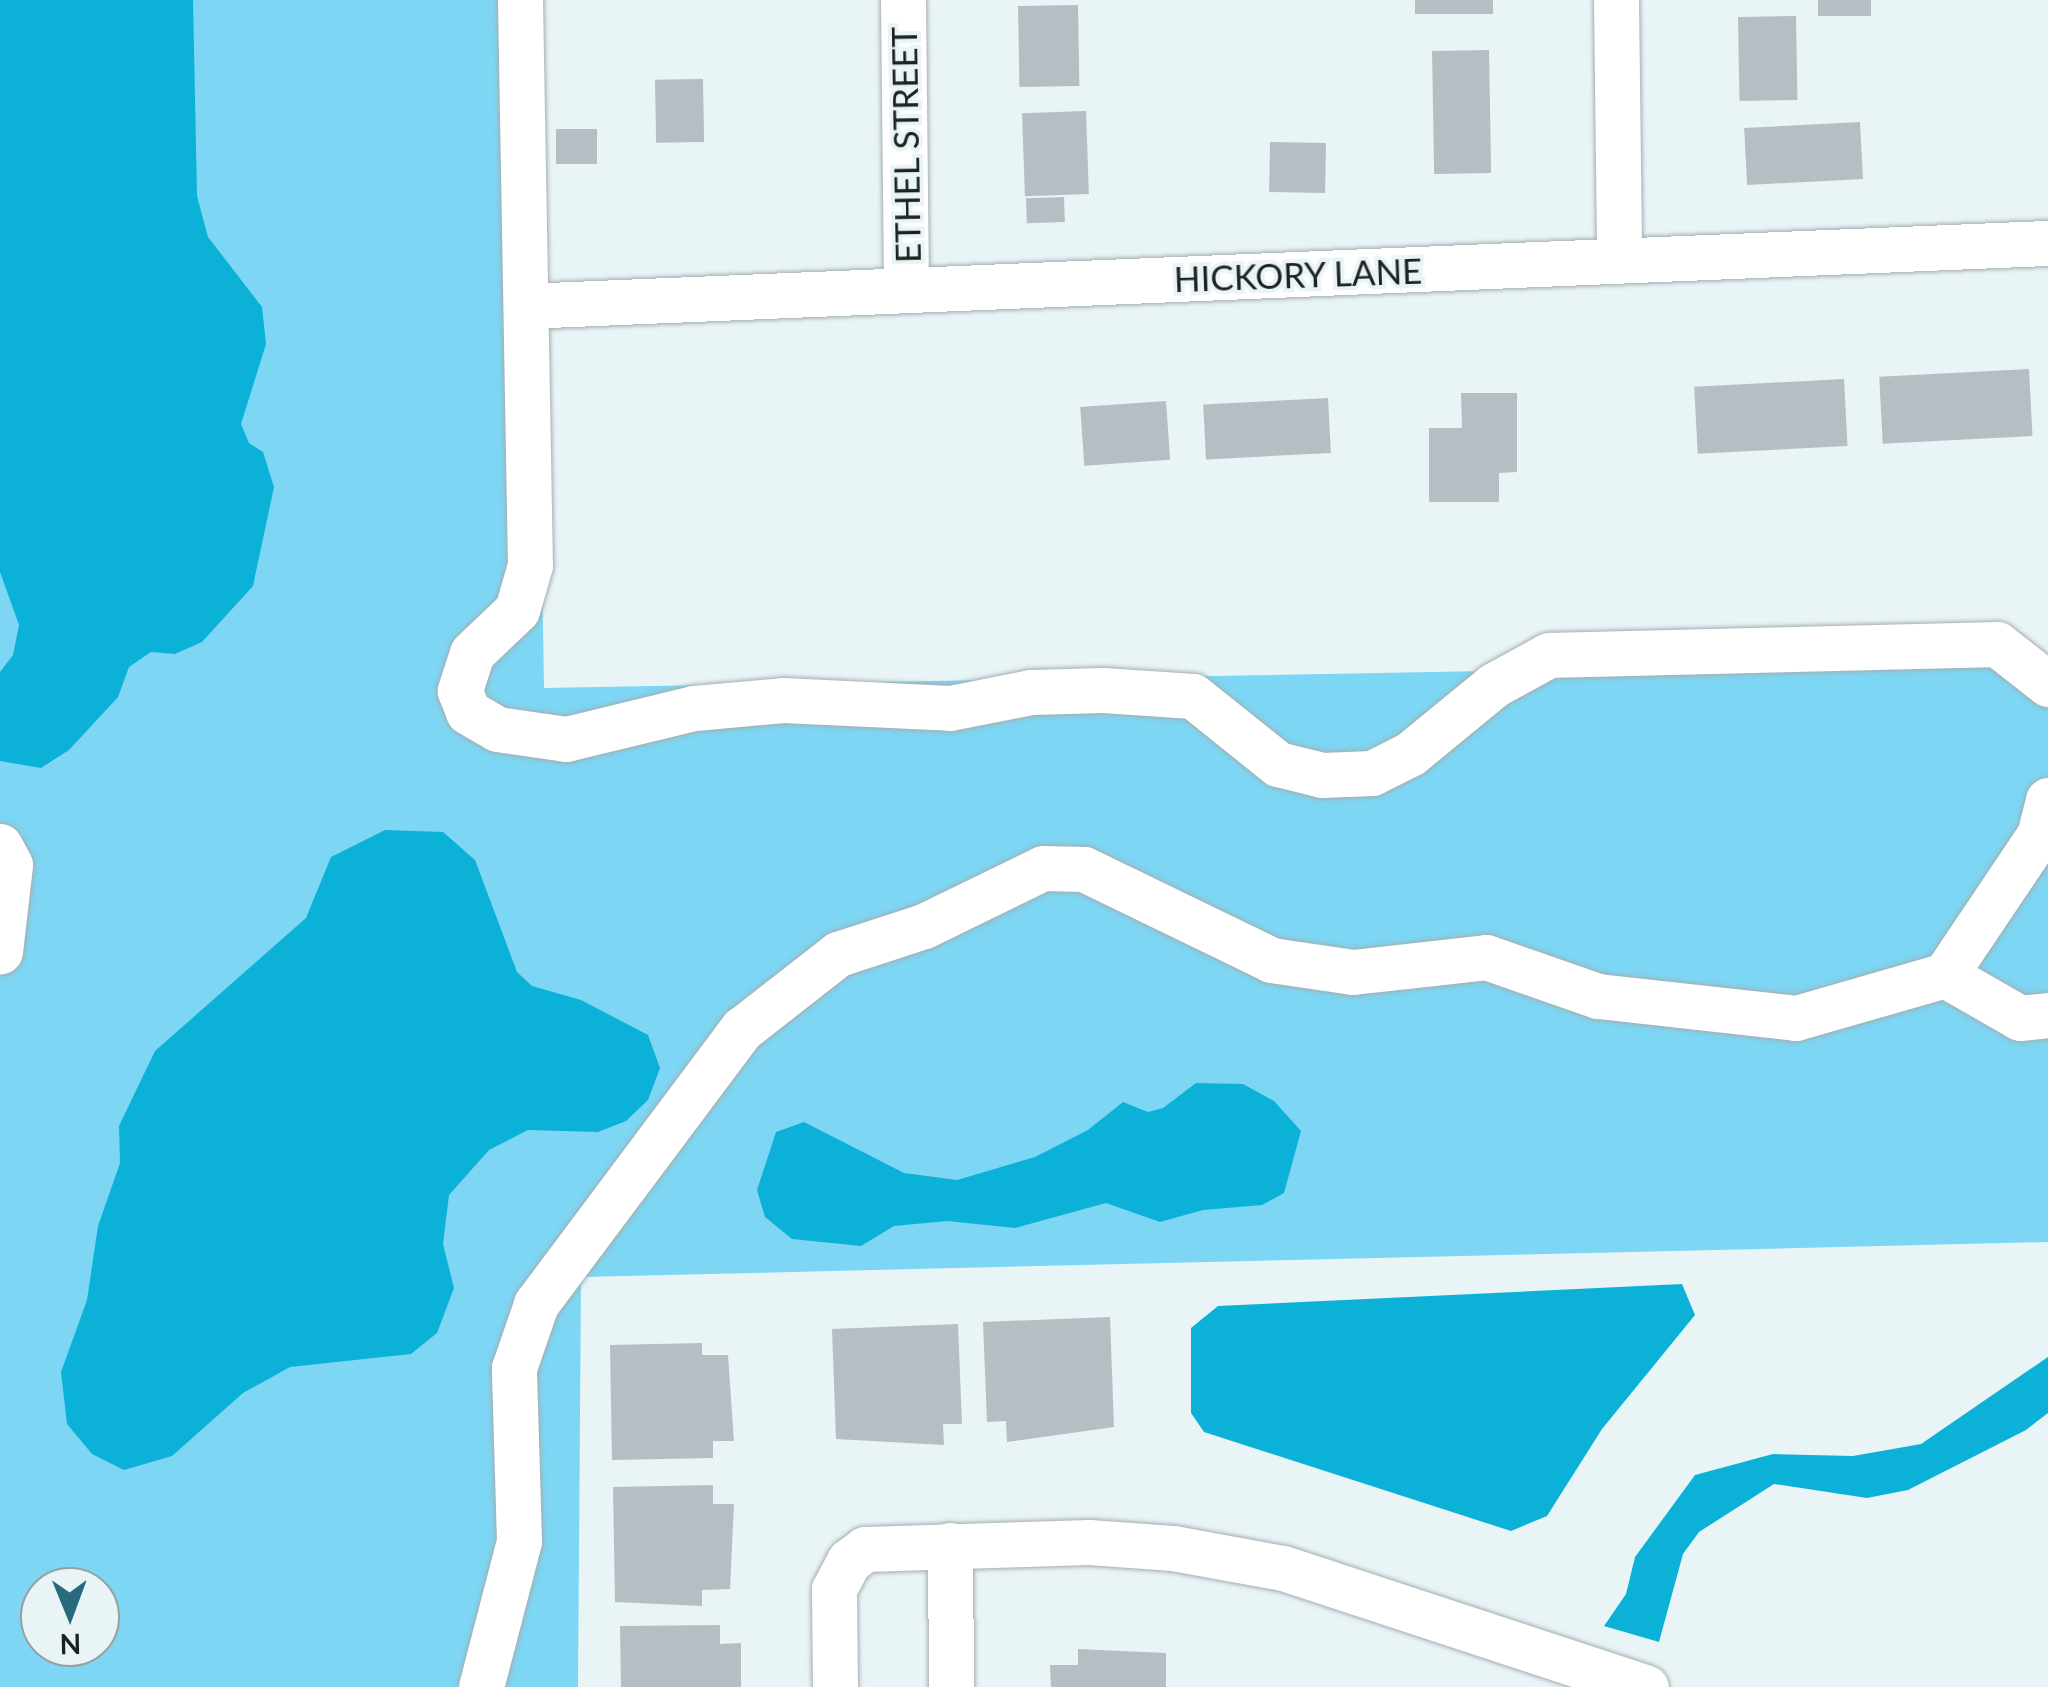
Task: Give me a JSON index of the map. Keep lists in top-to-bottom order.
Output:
{
  "streets": {
    "street": ["ETHEL STREET", "HICKORY LANE"]
  },
  "crossings": [
    ["ETHEL STREET", "HICKORY LANE"]
  ],
  "north": "bottom"
}
